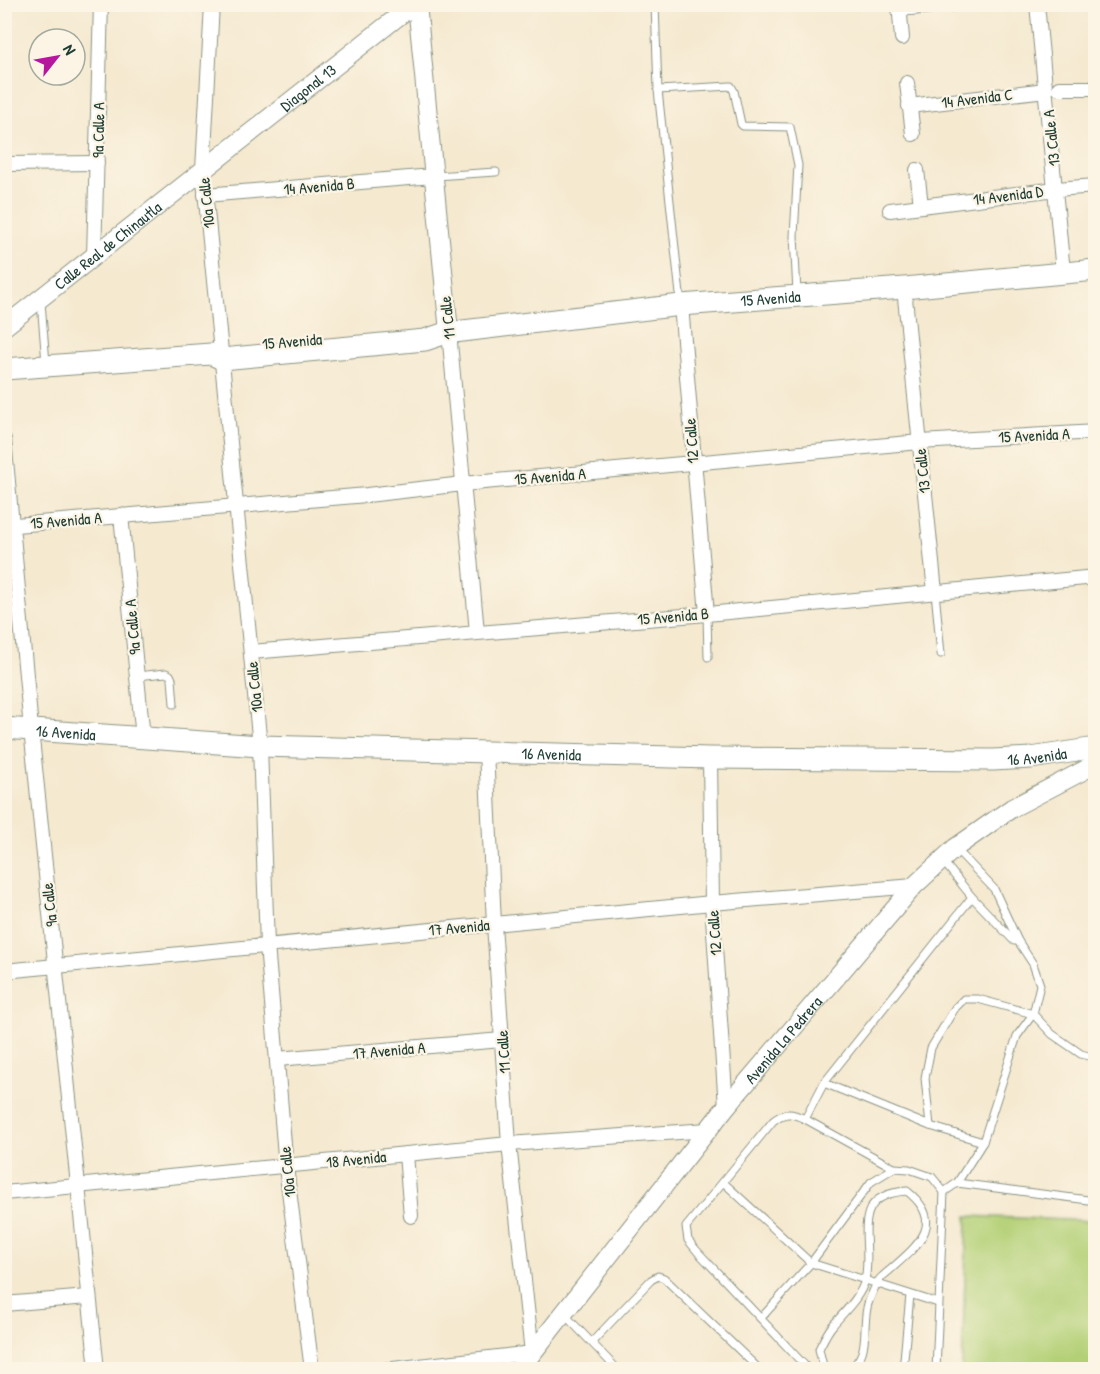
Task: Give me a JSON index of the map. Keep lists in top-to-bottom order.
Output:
{
  "streets": {
    "main road": ["15 Avenida", "16 Avenida"],
    "street": [
      "Diagonal 13",
      "14 Avenida C",
      "9a Calle A",
      "13 Calle A",
      "14 Avenida B",
      "14 Avenida D",
      "10a Calle",
      "Calle Real de Chinautla",
      "11 Calle",
      "15 Avenida A",
      "12 Calle",
      "13 Calle",
      "15 Avenida B",
      "9a Calle",
      "17 Avenida",
      "Avenida La Pedrera",
      "17 Avenida A",
      "18 Avenida"
    ]
  },
  "crossings": [
    ["Diagonal 13", "10a Calle"],
    ["Diagonal 13", "Calle Real de Chinautla"],
    ["Diagonal 13", "11 Calle"],
    ["14 Avenida C", "13 Calle A"],
    ["9a Calle A", "Calle Real de Chinautla"],
    ["9a Calle A", "15 Avenida A"],
    ["9a Calle A", "16 Avenida"],
    ["13 Calle A", "14 Avenida D"],
    ["13 Calle A", "15 Avenida"],
    ["14 Avenida B", "10a Calle"],
    ["14 Avenida B", "11 Calle"],
    ["10a Calle", "Calle Real de Chinautla"],
    ["10a Calle", "15 Avenida"],
    ["10a Calle", "15 Avenida A"],
    ["10a Calle", "15 Avenida B"],
    ["10a Calle", "16 Avenida"],
    ["10a Calle", "17 Avenida"],
    ["10a Calle", "17 Avenida A"],
    ["10a Calle", "18 Avenida"],
    ["15 Avenida", "11 Calle"],
    ["15 Avenida", "12 Calle"],
    ["15 Avenida", "13 Calle"],
    ["11 Calle", "15 Avenida A"],
    ["11 Calle", "15 Avenida B"],
    ["11 Calle", "16 Avenida"],
    ["11 Calle", "17 Avenida"],
    ["11 Calle", "Avenida La Pedrera"],
    ["11 Calle", "17 Avenida A"],
    ["11 Calle", "18 Avenida"],
    ["15 Avenida A", "12 Calle"],
    ["15 Avenida A", "13 Calle"],
    ["15 Avenida A", "9a Calle"],
    ["12 Calle", "15 Avenida B"],
    ["12 Calle", "16 Avenida"],
    ["12 Calle", "17 Avenida"],
    ["12 Calle", "Avenida La Pedrera"],
    ["13 Calle", "15 Avenida B"],
    ["16 Avenida", "9a Calle"],
    ["9a Calle", "17 Avenida"],
    ["9a Calle", "18 Avenida"],
    ["17 Avenida", "Avenida La Pedrera"],
    ["Avenida La Pedrera", "18 Avenida"]
  ],
  "north": "top right"
}
